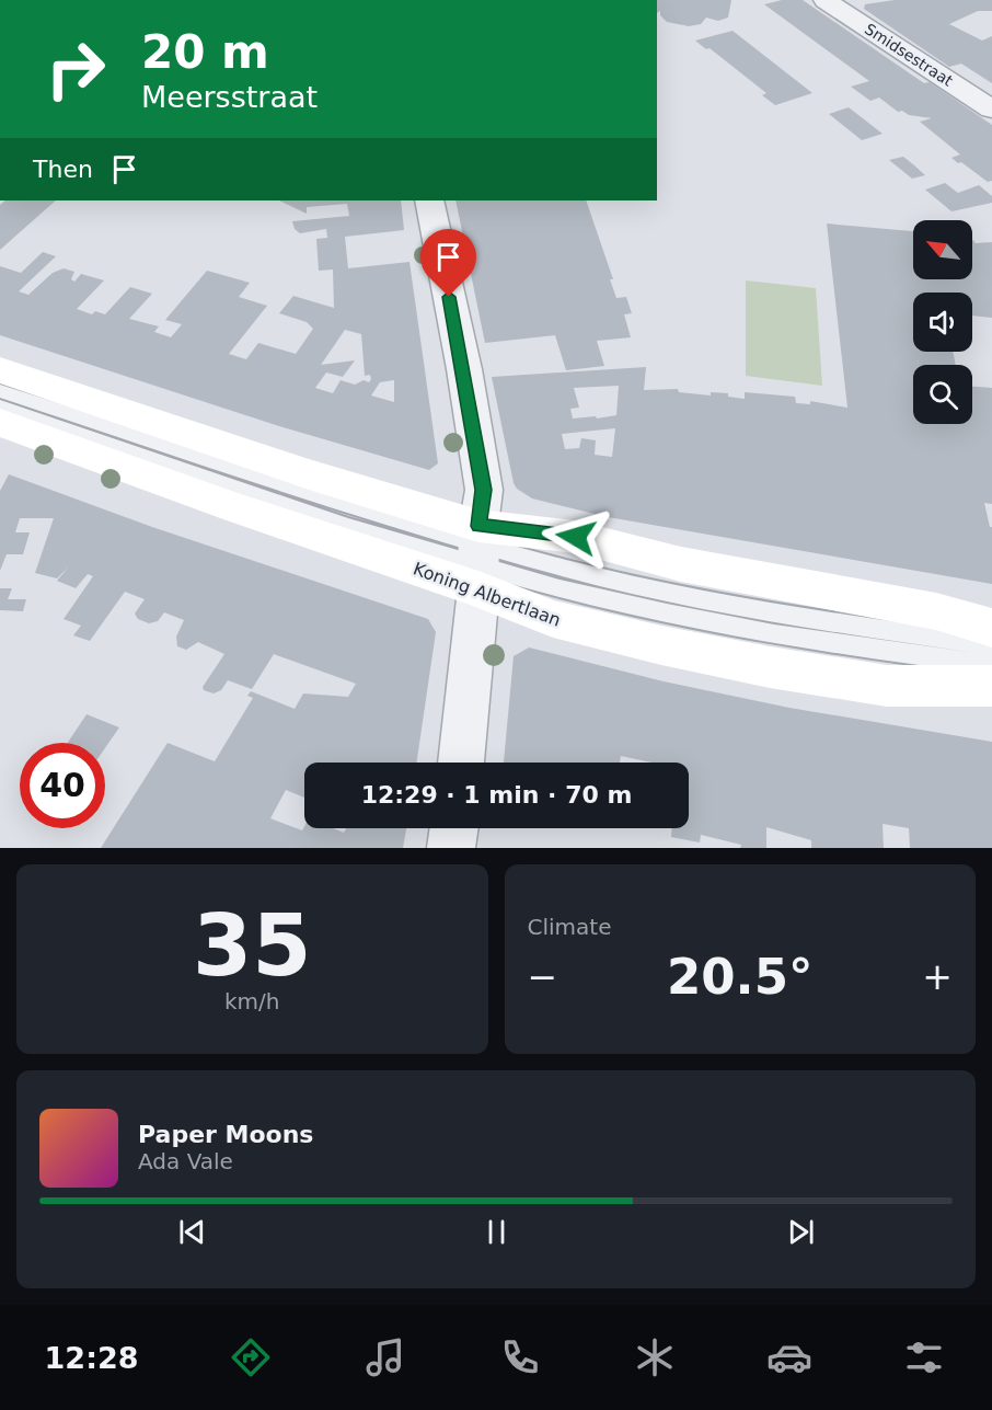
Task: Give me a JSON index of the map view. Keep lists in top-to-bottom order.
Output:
{
  "streets": {
    "street": ["Smidsestraat", "Koning Albertlaan"]
  },
  "north": "top left",
  "page": {
    "turn": ["20 m", "Meersstraat"],
    "then": "Then",
    "limit": "40",
    "trip": "12:29 · 1 min · 70 m",
    "tile": [
      ["35", "km/h"],
      "Climate"
    ],
    "heat": ["−", "20.5°", "+"],
    "song": ["Paper Moons", "Ada Vale"],
    "tabs": "12:28"
  }
}
